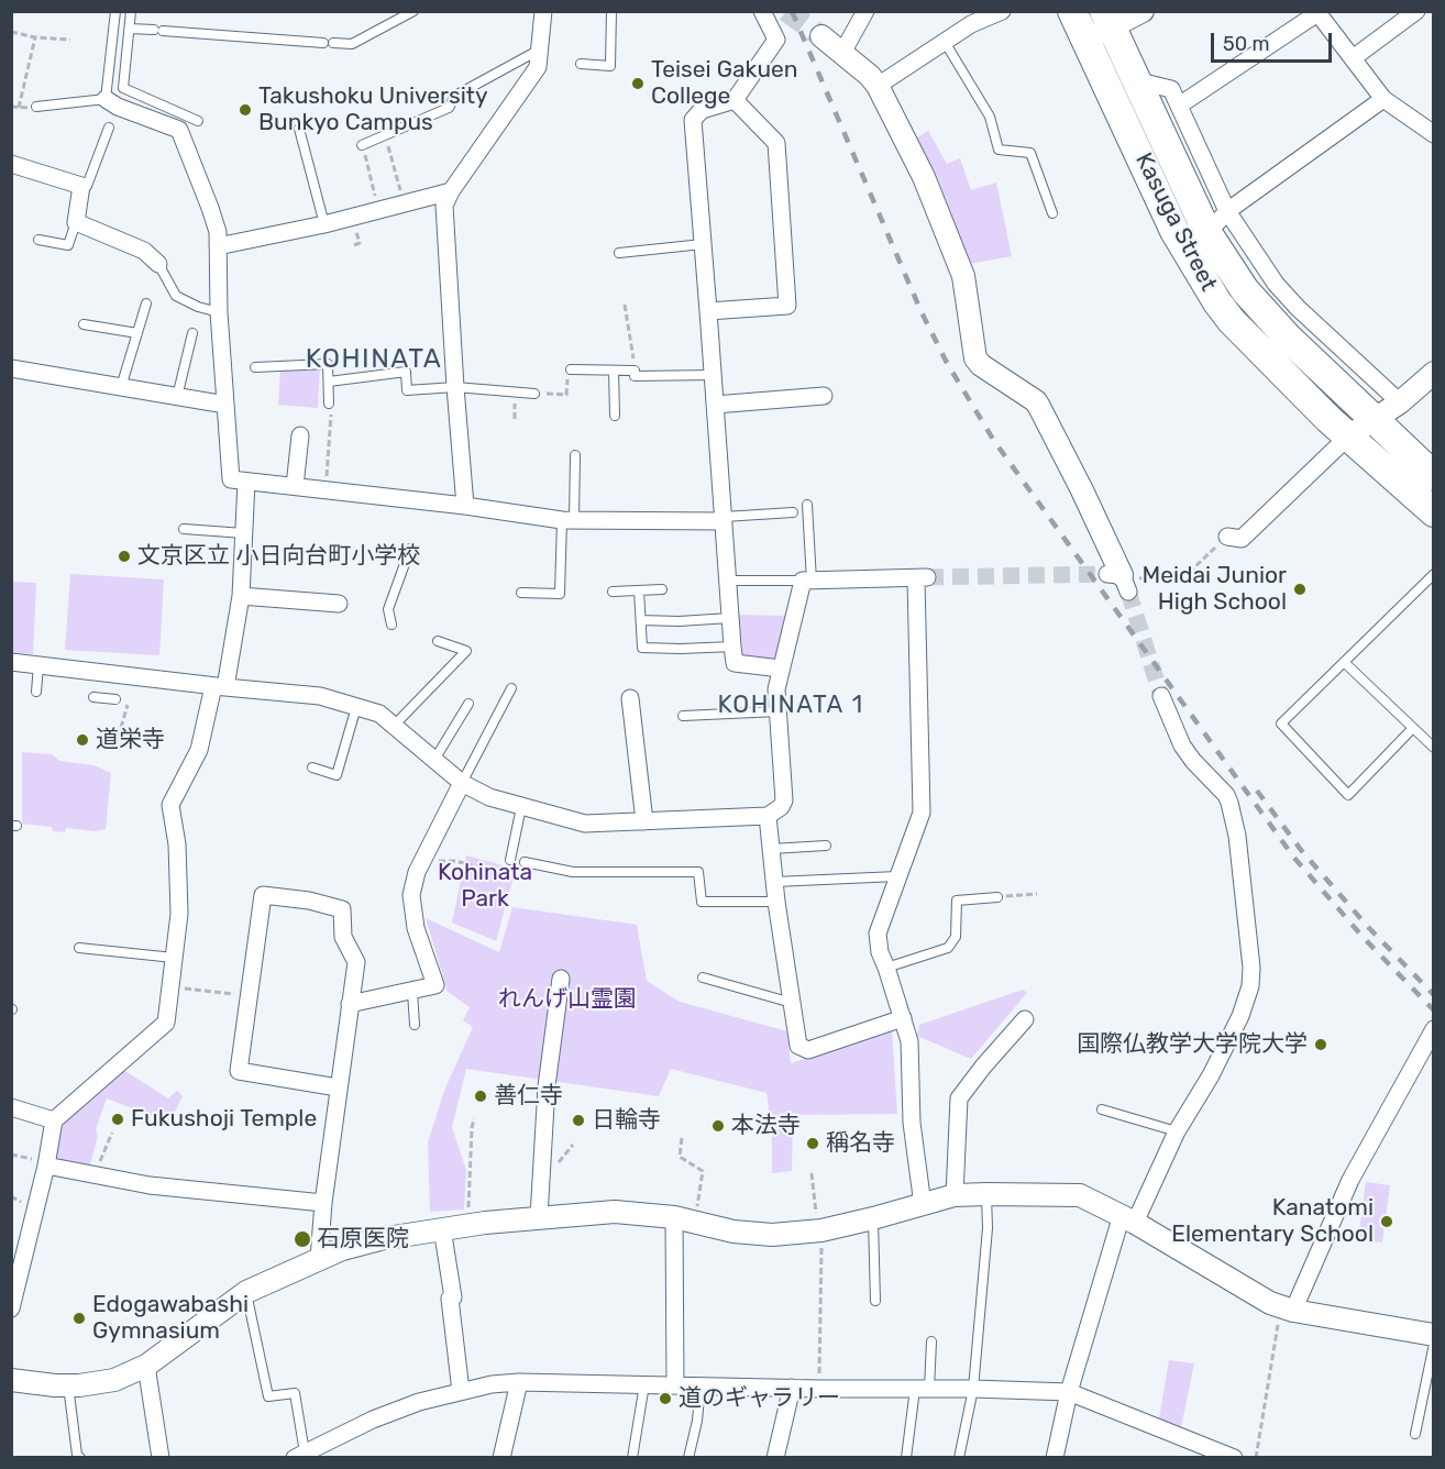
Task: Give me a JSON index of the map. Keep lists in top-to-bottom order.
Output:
{
  "streets": {
    "highway": ["Kasuga Street"]
  },
  "districts": ["KOHINATA", "KOHINATA 1"],
  "parks": ["Kohinata Park", "れんげ山霊園"],
  "places": [
    "Teisei Gakuen College",
    "Takushoku University Bunkyo Campus",
    "文京区立 小日向台町小学校",
    "Meidai Junior High School",
    "道栄寺",
    "国際仏教学大学院大学",
    "善仁寺",
    "Fukushoji Temple",
    "日輪寺",
    "本法寺",
    "稱名寺",
    "Kanatomi Elementary School",
    "石原医院",
    "Edogawabashi Gymnasium",
    "道のギャラリー"
  ],
  "scale_bar": "50 m"
}
